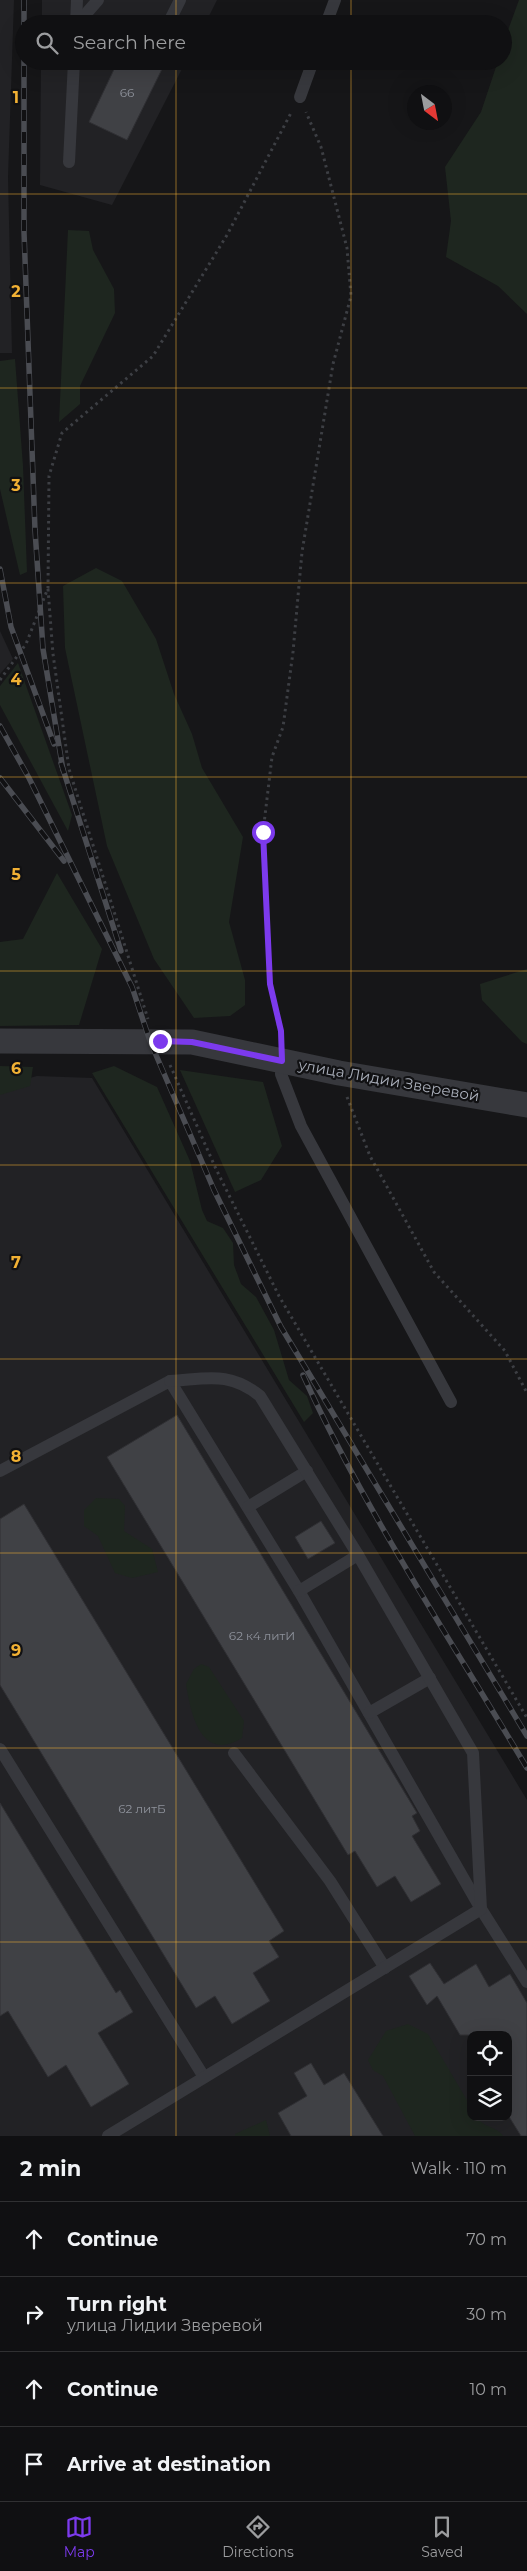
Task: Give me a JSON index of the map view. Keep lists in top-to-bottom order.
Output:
{
  "streets": {
    "street": ["улица Лидии Зверевой"]
  },
  "house_numbers": ["66", "62 к4 литИ", "62 литБ"],
  "north": "bottom right",
  "page": {
    "search": "Search here",
    "heading": ["2 min", "Walk · 110 m"],
    "list": [
      ["Continue", "70 m"],
      ["Turn right", "улица Лидии Зверевой", "30 m"],
      ["Continue", "10 m"],
      "Arrive at destination"
    ],
    "nav": ["Map", "Directions", "Saved"]
  },
  "grid": {
    "rows": [
      "1",
      "2",
      "3",
      "4",
      "5",
      "6",
      "7",
      "8",
      "9"
    ]
  }
}
